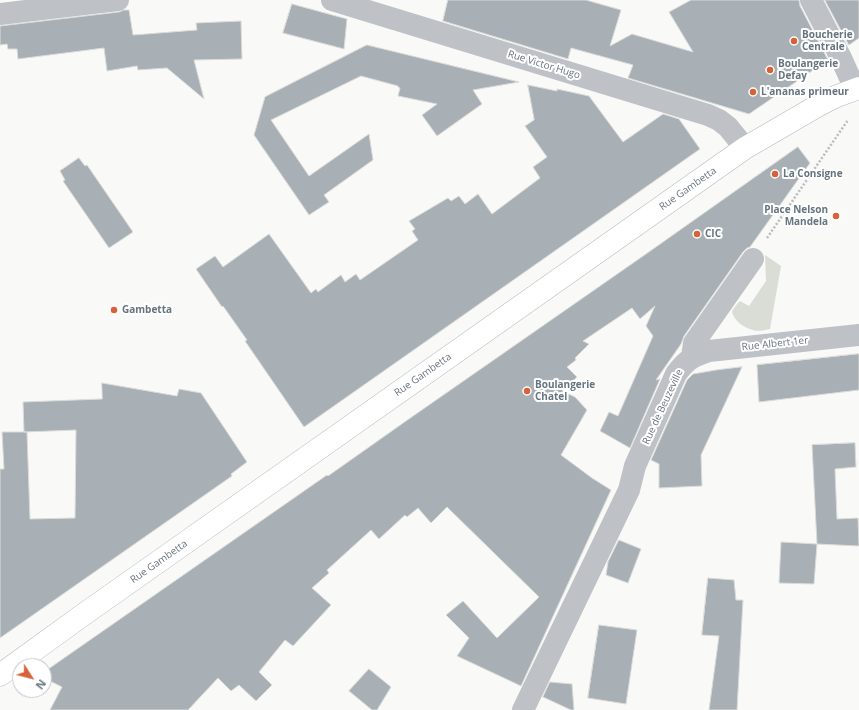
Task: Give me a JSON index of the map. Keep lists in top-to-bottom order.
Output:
{
  "streets": {
    "main road": ["Rue Gambetta"],
    "street": ["Rue Victor Hugo", "Rue Albert 1er", "Rue de Beuzeville"]
  },
  "crossings": [
    ["Rue Victor Hugo", "Rue Gambetta"],
    ["Rue Albert 1er", "Rue de Beuzeville"]
  ],
  "places": [
    "Boucherie Centrale",
    "Boulangerie Defay",
    "L'ananas primeur",
    "La Consigne",
    "Place Nelson Mandela",
    "CIC",
    "Gambetta",
    "Boulangerie Chatel"
  ],
  "north": "bottom right"
}
